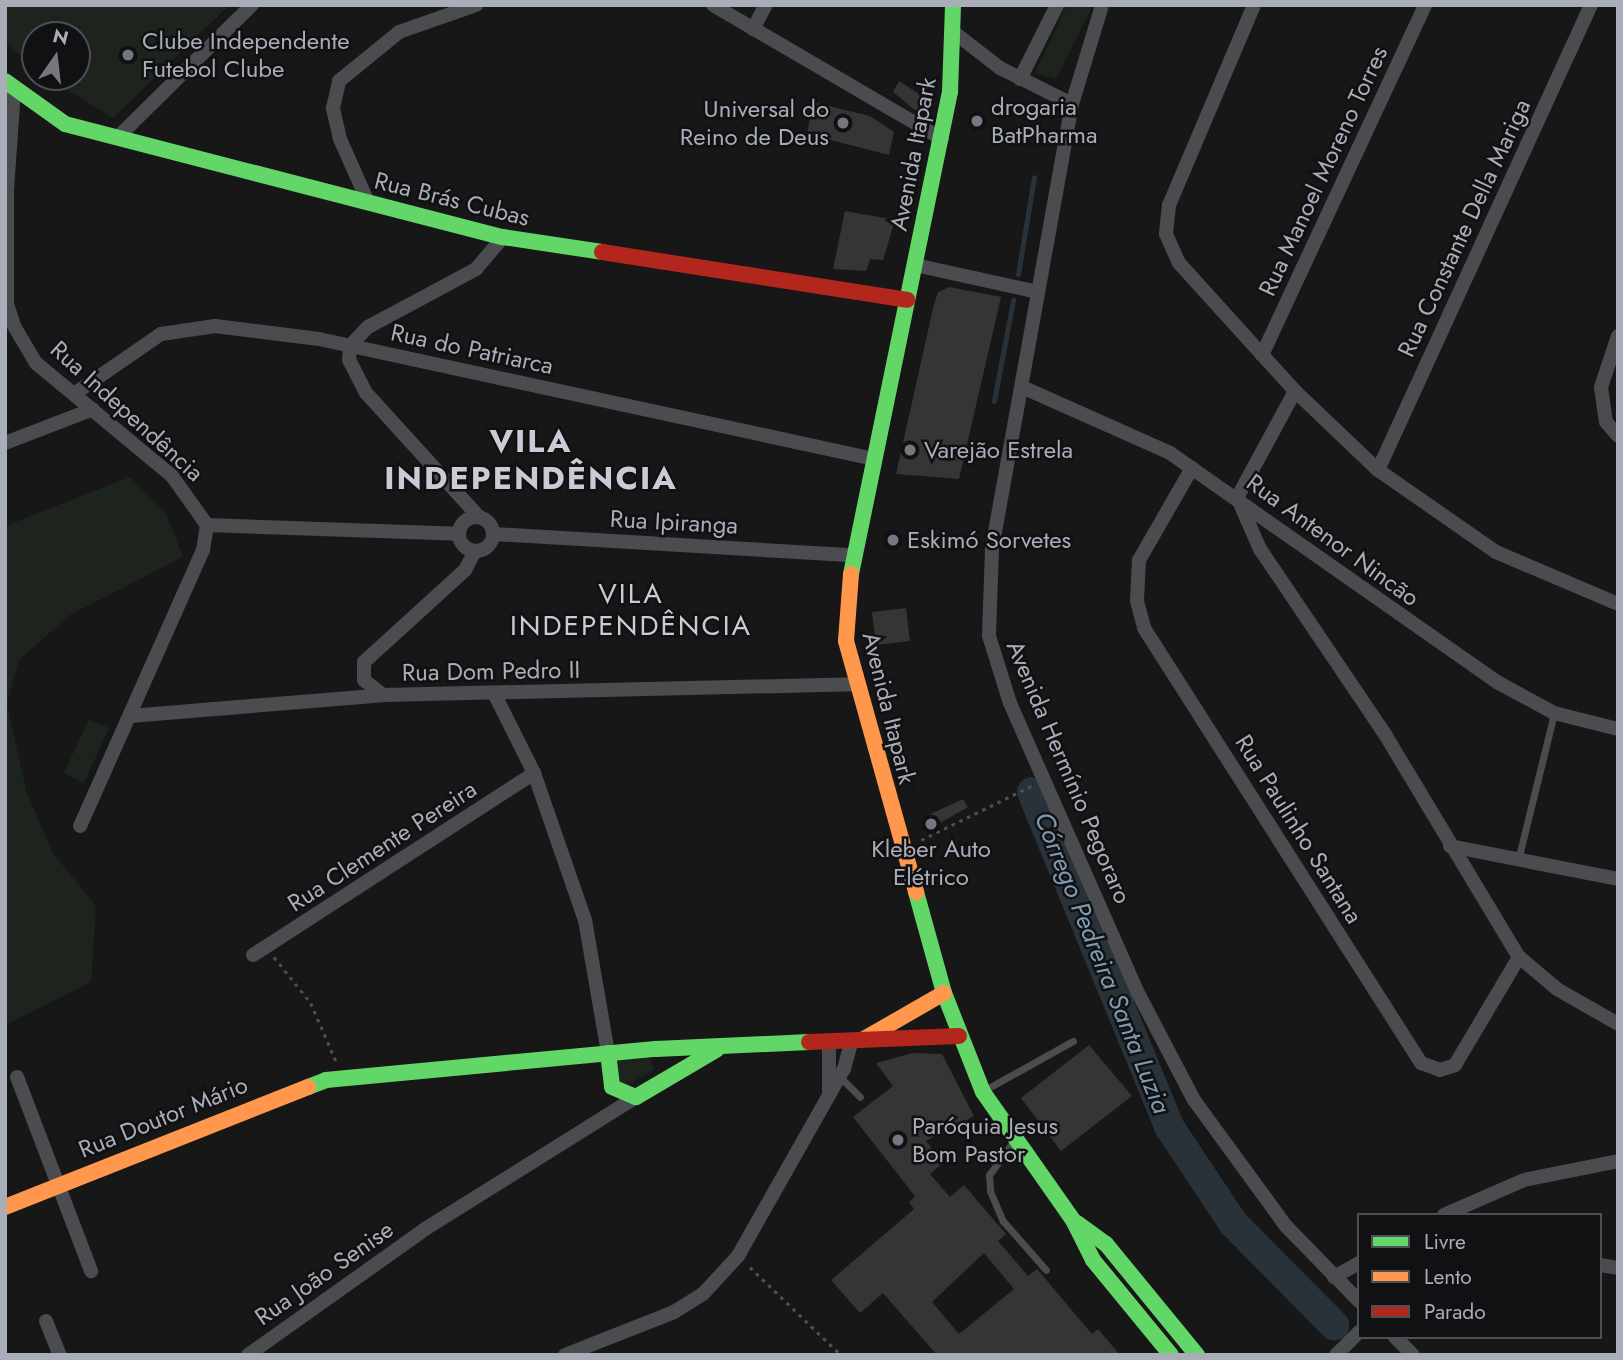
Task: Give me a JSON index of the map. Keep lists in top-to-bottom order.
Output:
{
  "streets": {
    "street": [
      "Avenida Itapark",
      "Rua Manoel Moreno Torres",
      "Rua Brás Cubas",
      "Rua Constante Della Mariga",
      "Rua do Patriarca",
      "Rua Independência",
      "Rua Ipiranga",
      "Rua Antenor Nincão",
      "Rua Dom Pedro II",
      "Avenida Hermínio Pegoraro",
      "Rua Paulinho Santana",
      "Rua Clemente Pereira",
      "Rua Doutor Mário",
      "Rua João Senise"
    ]
  },
  "crossings": [
    ["Avenida Itapark", "Rua Brás Cubas"],
    ["Avenida Itapark", "Rua do Patriarca"],
    ["Avenida Itapark", "Rua Ipiranga"],
    ["Avenida Itapark", "Rua Dom Pedro II"],
    ["Avenida Itapark", "Rua Doutor Mário"],
    ["Rua Brás Cubas", "Rua Independência"],
    ["Rua do Patriarca", "Rua Independência"],
    ["Rua Antenor Nincão", "Avenida Hermínio Pegoraro"],
    ["Rua Antenor Nincão", "Rua Paulinho Santana"]
  ],
  "districts": ["VILA INDEPENDÊNCIA", "VILA INDEPENDÊNCIA"],
  "water": ["Córrego Pedreira Santa Luzia"],
  "places": [
    "Clube Independente Futebol Clube",
    "drogaria BatPharma",
    "Universal do Reino de Deus",
    "Varejão Estrela",
    "Eskimó Sorvetes",
    "Kleber Auto Elétrico",
    "Paróquia Jesus Bom Pastor"
  ],
  "legend": ["Livre", "Lento", "Parado"],
  "north": "top"
}
